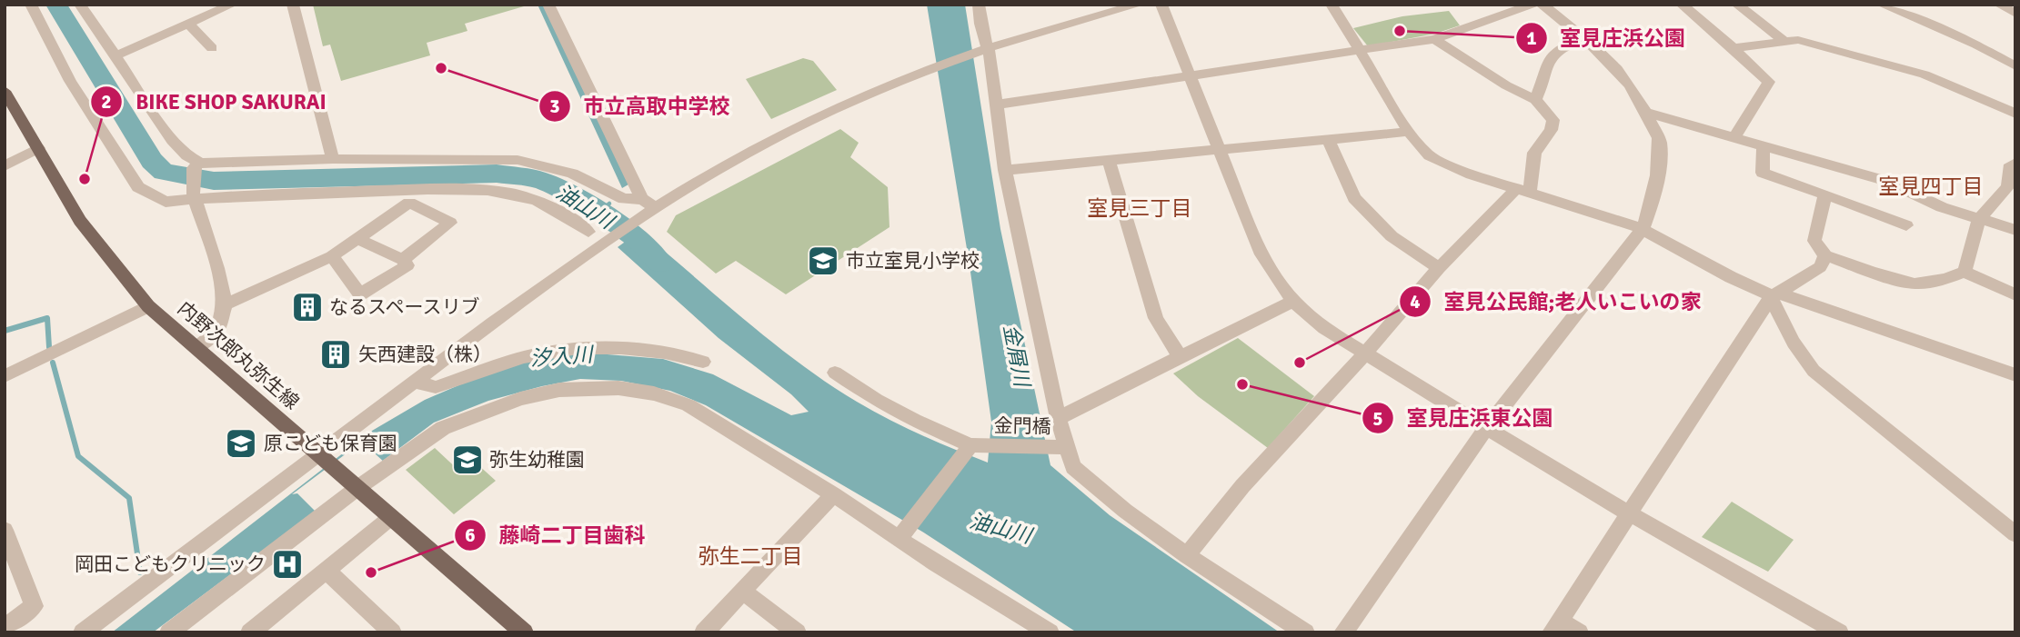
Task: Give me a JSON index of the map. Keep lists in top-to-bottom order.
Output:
{
  "streets": {
    "main road": ["内野次郎丸弥生線"],
    "street": ["金門橋"]
  },
  "districts": ["室見四丁目", "室見三丁目", "弥生二丁目"],
  "water": ["油山川", "金屑川", "汐入川"],
  "places": {
    "other": [
      "室見庄浜公園",
      "市立高取中学校",
      "BIKE SHOP SAKURAI",
      "室見公民館;老人いこいの家",
      "室見庄浜東公園",
      "藤崎二丁目歯科"
    ],
    "school or university": ["市立室見小学校", "原こども保育園", "弥生幼稚園"],
    "building": ["なるスペースリブ", "矢西建設（株）"],
    "hospital": ["岡田こどもクリニック"]
  }
}
